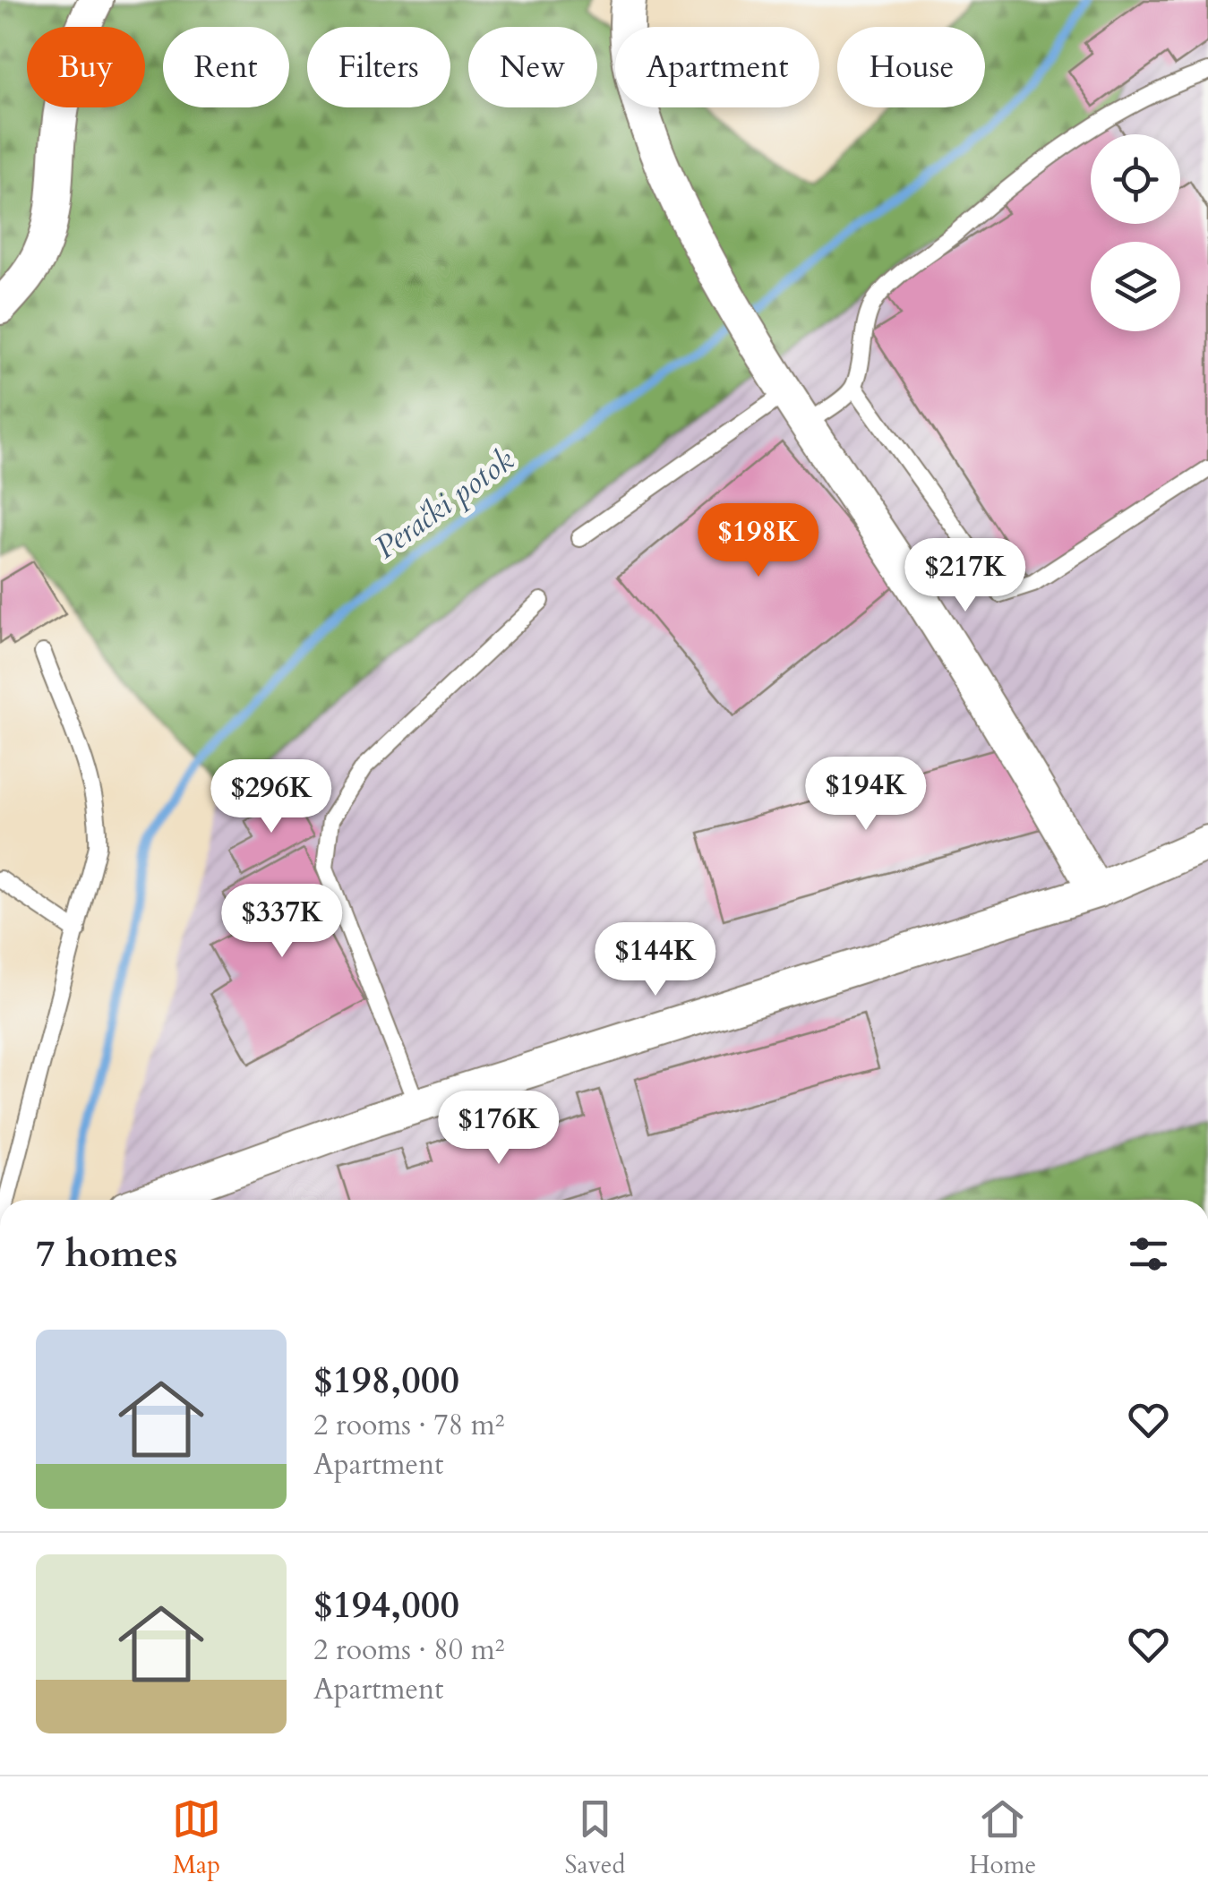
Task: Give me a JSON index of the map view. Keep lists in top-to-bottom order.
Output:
{
  "water": ["Perački potok"],
  "page": {
    "chip": [
      "Buy",
      "Rent",
      "Filters",
      "New",
      "Apartment",
      "House"
    ],
    "price": [
      "$198K",
      "$217K",
      "$194K",
      "$296K",
      "$337K",
      "$144K",
      "$176K"
    ],
    "heading": "7 homes",
    "list": [
      {
        "name": "$198,000",
        "note": "2 rooms · 78 m² · Apartment"
      },
      {
        "name": "$194,000",
        "note": "2 rooms · 80 m² · Apartment"
      }
    ],
    "tabs": ["Map", "Saved", "Home"]
  }
}
